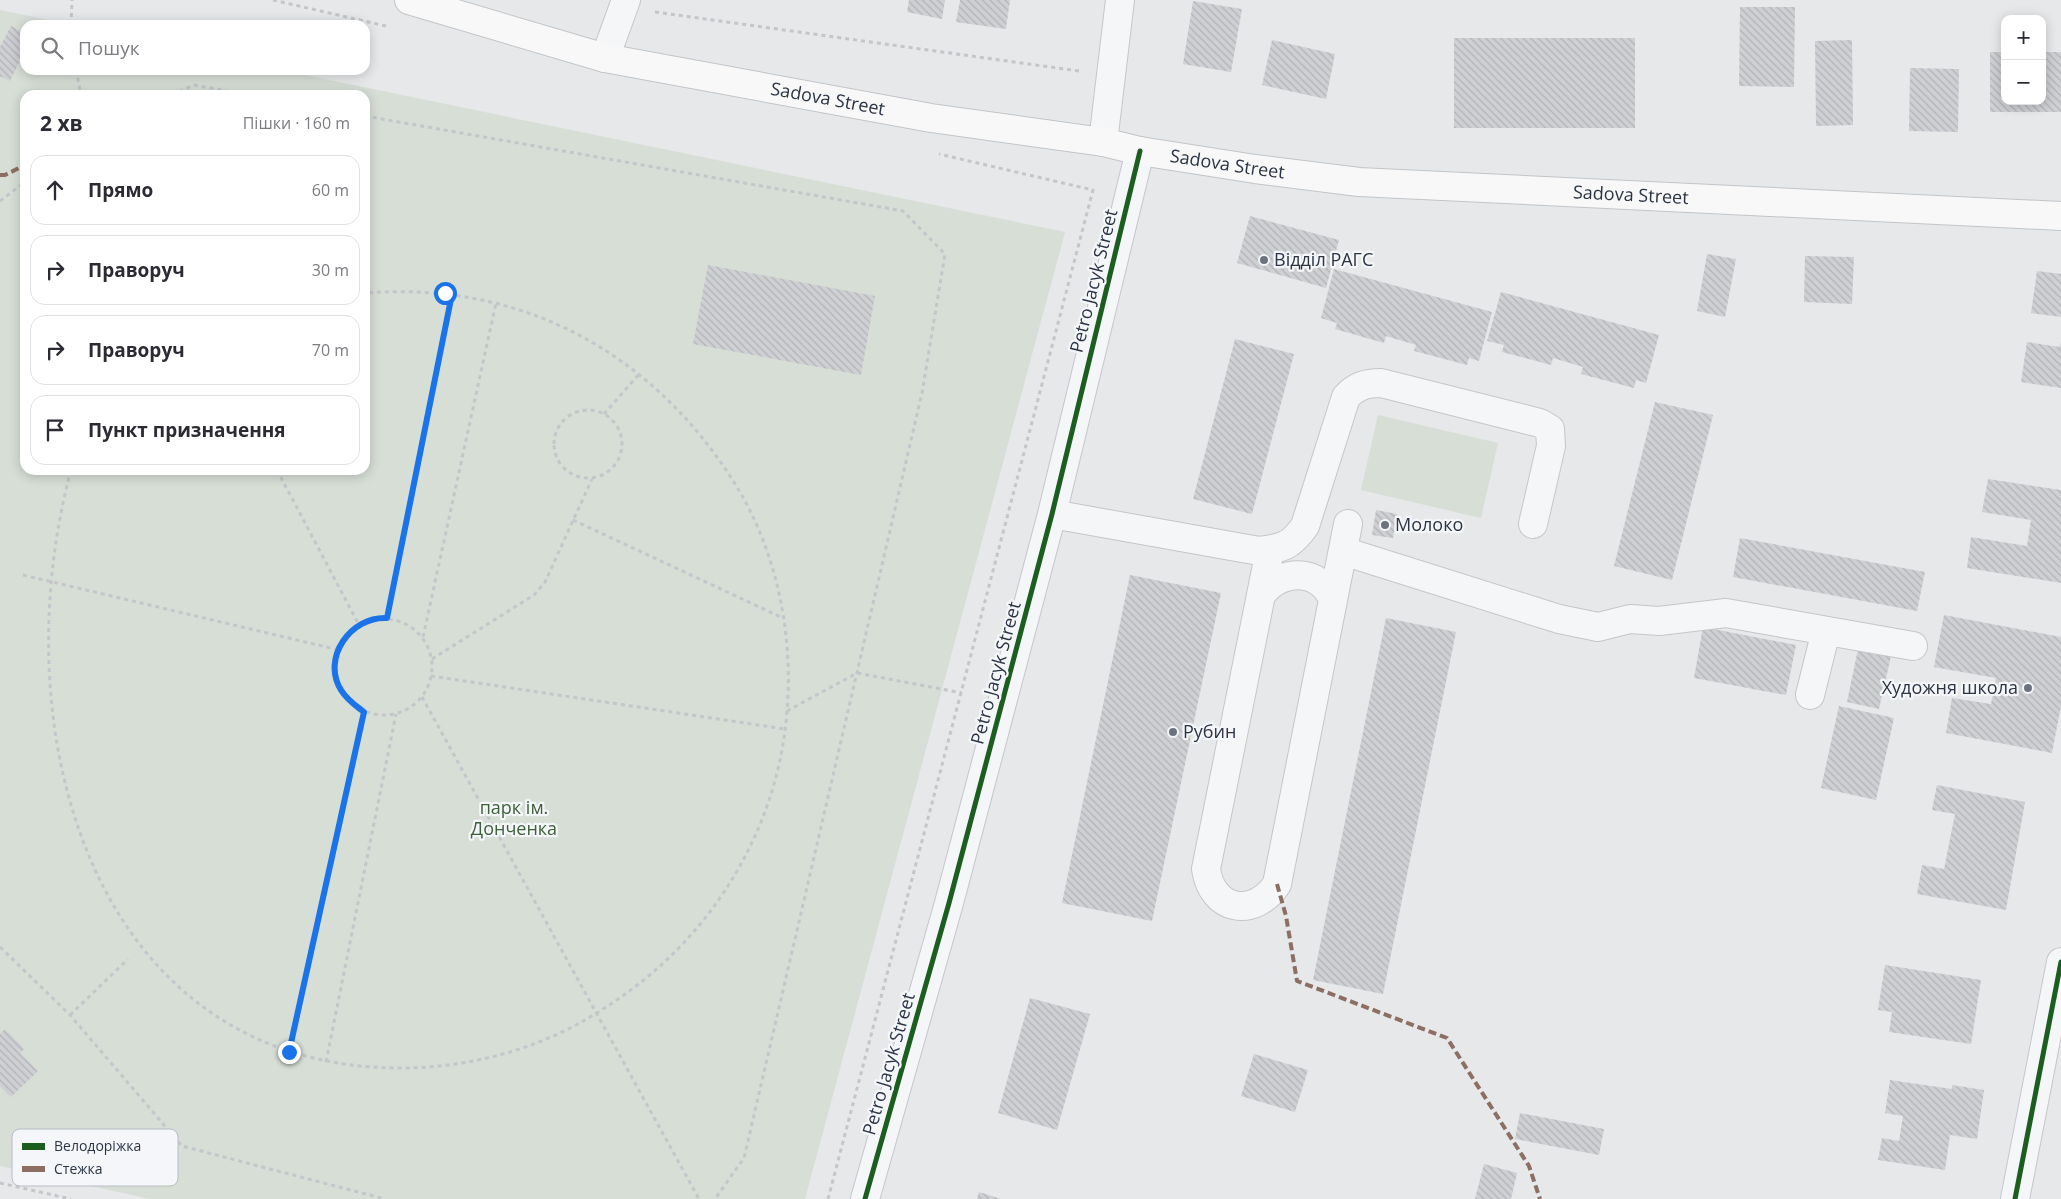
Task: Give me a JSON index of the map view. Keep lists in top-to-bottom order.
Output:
{
  "streets": {
    "main road": ["Sadova Street"],
    "street": ["Petro Jacyk Street"]
  },
  "crossings": [
    ["Sadova Street", "Petro Jacyk Street"]
  ],
  "parks": ["парк ім. Донченка"],
  "places": [
    "Відділ РАГС",
    "Молоко",
    "Художня школа",
    "Рубин"
  ],
  "legend": ["Велодоріжка", "Стежка"],
  "page": {
    "map_buttons": ["+", "−"],
    "search": "Пошук",
    "heading": ["2 хв", "Пішки · 160 m"],
    "list": [
      ["Прямо", "60 m"],
      ["Праворуч", "30 m"],
      ["Праворуч", "70 m"],
      "Пункт призначення"
    ]
  }
}
